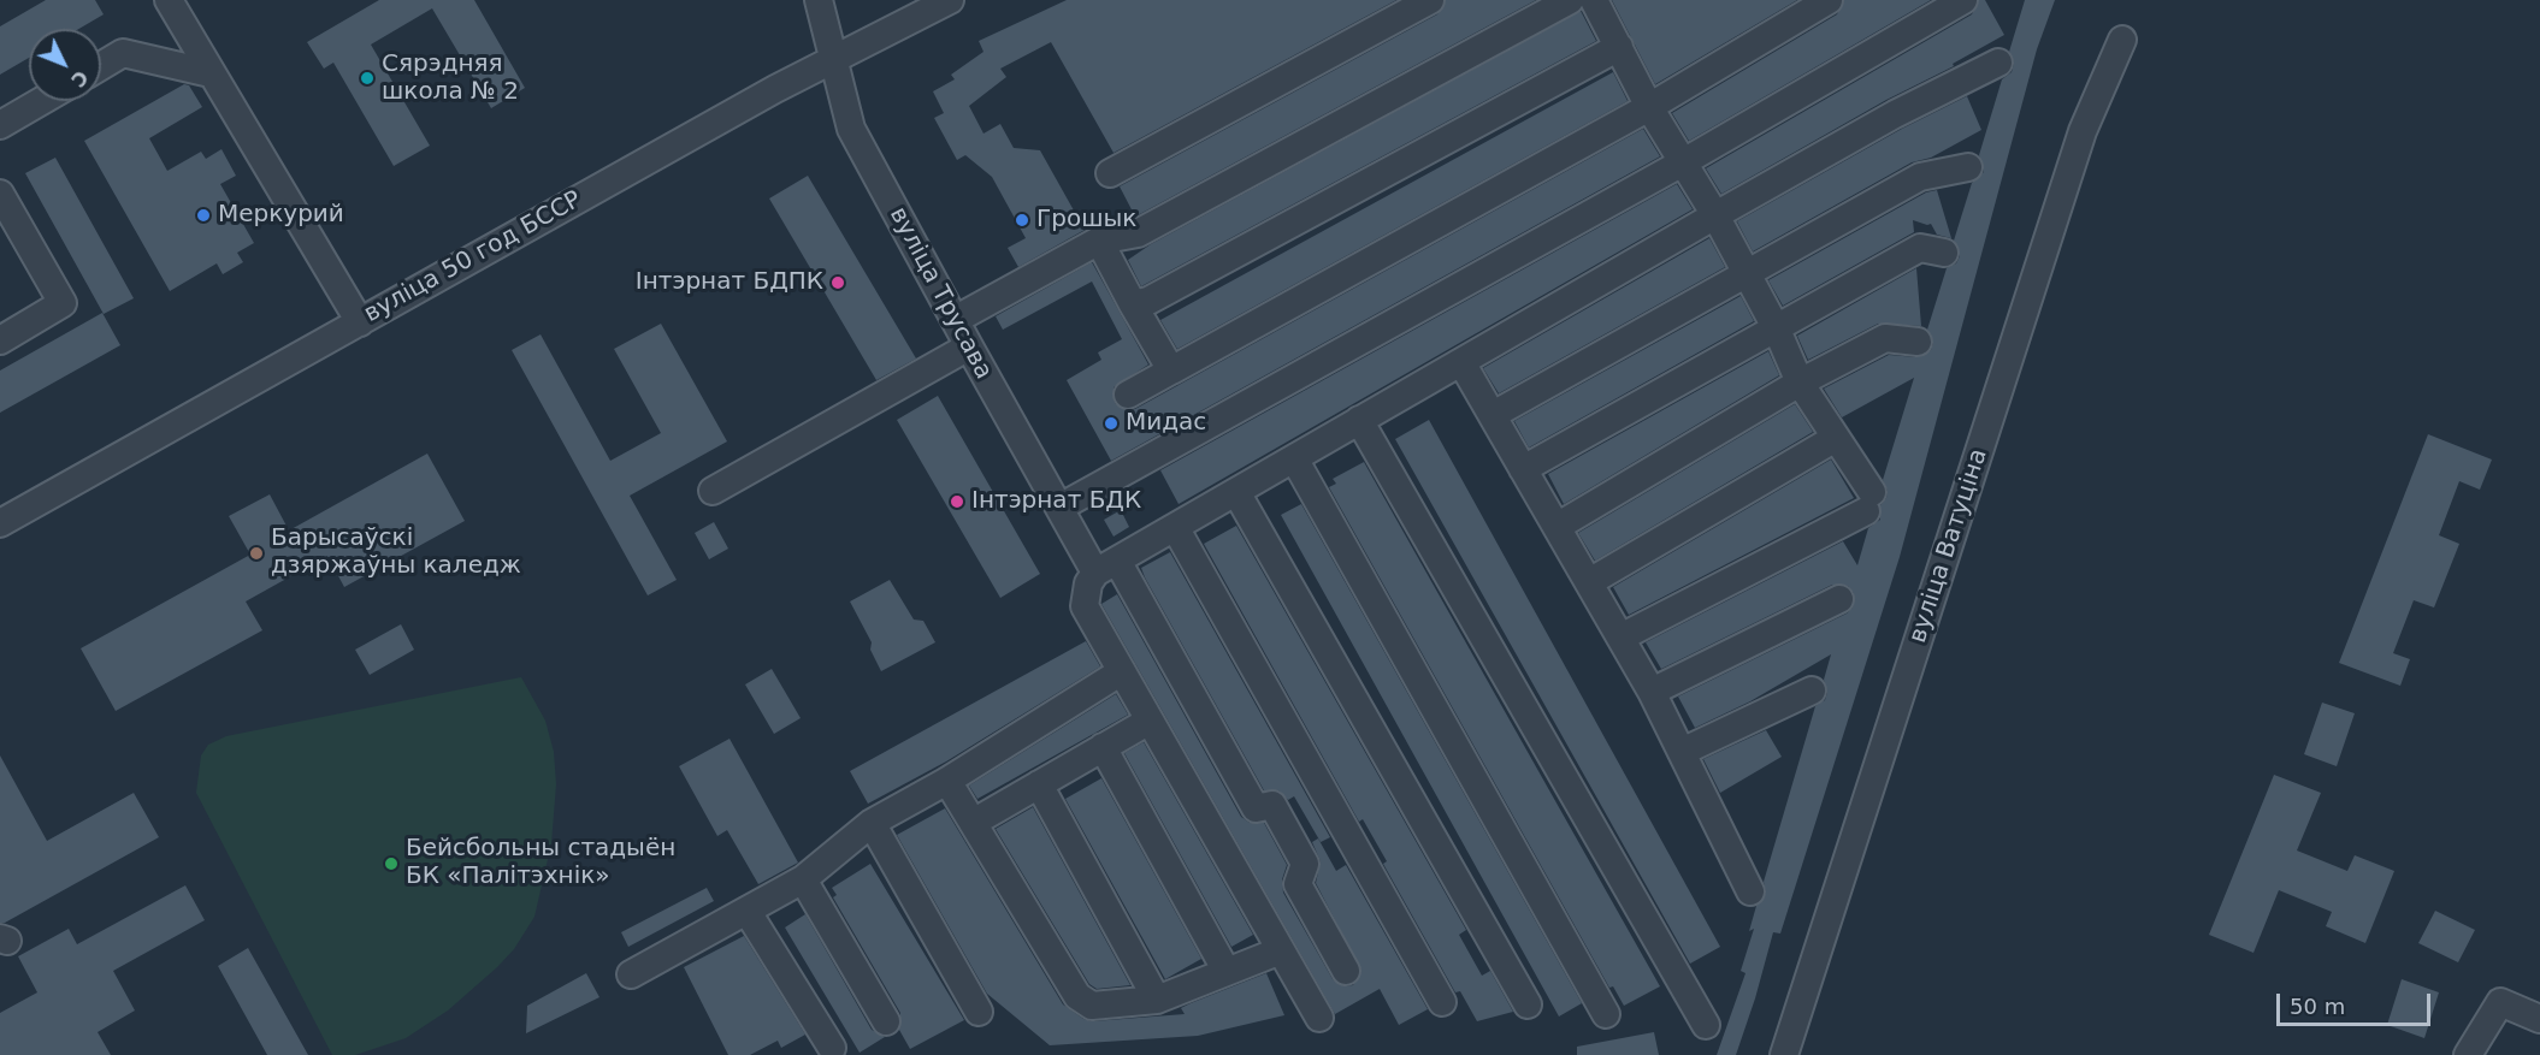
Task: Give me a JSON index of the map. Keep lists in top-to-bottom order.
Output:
{
  "streets": {
    "street": ["вуліца 50 год БССР", "вуліца Трусава", "вуліца Ватуціна"]
  },
  "crossings": [
    ["вуліца 50 год БССР", "вуліца Трусава"]
  ],
  "places": [
    "Сярэдняя школа № 2",
    "Меркурий",
    "Грошык",
    "Інтэрнат БДПК",
    "Мидас",
    "Інтэрнат БДК",
    "Барысаўскі дзяржаўны каледж",
    "Бейсбольны стадыён БК «Палітэхнік»"
  ],
  "scale_bar": "50 m",
  "north": "bottom right"
}
